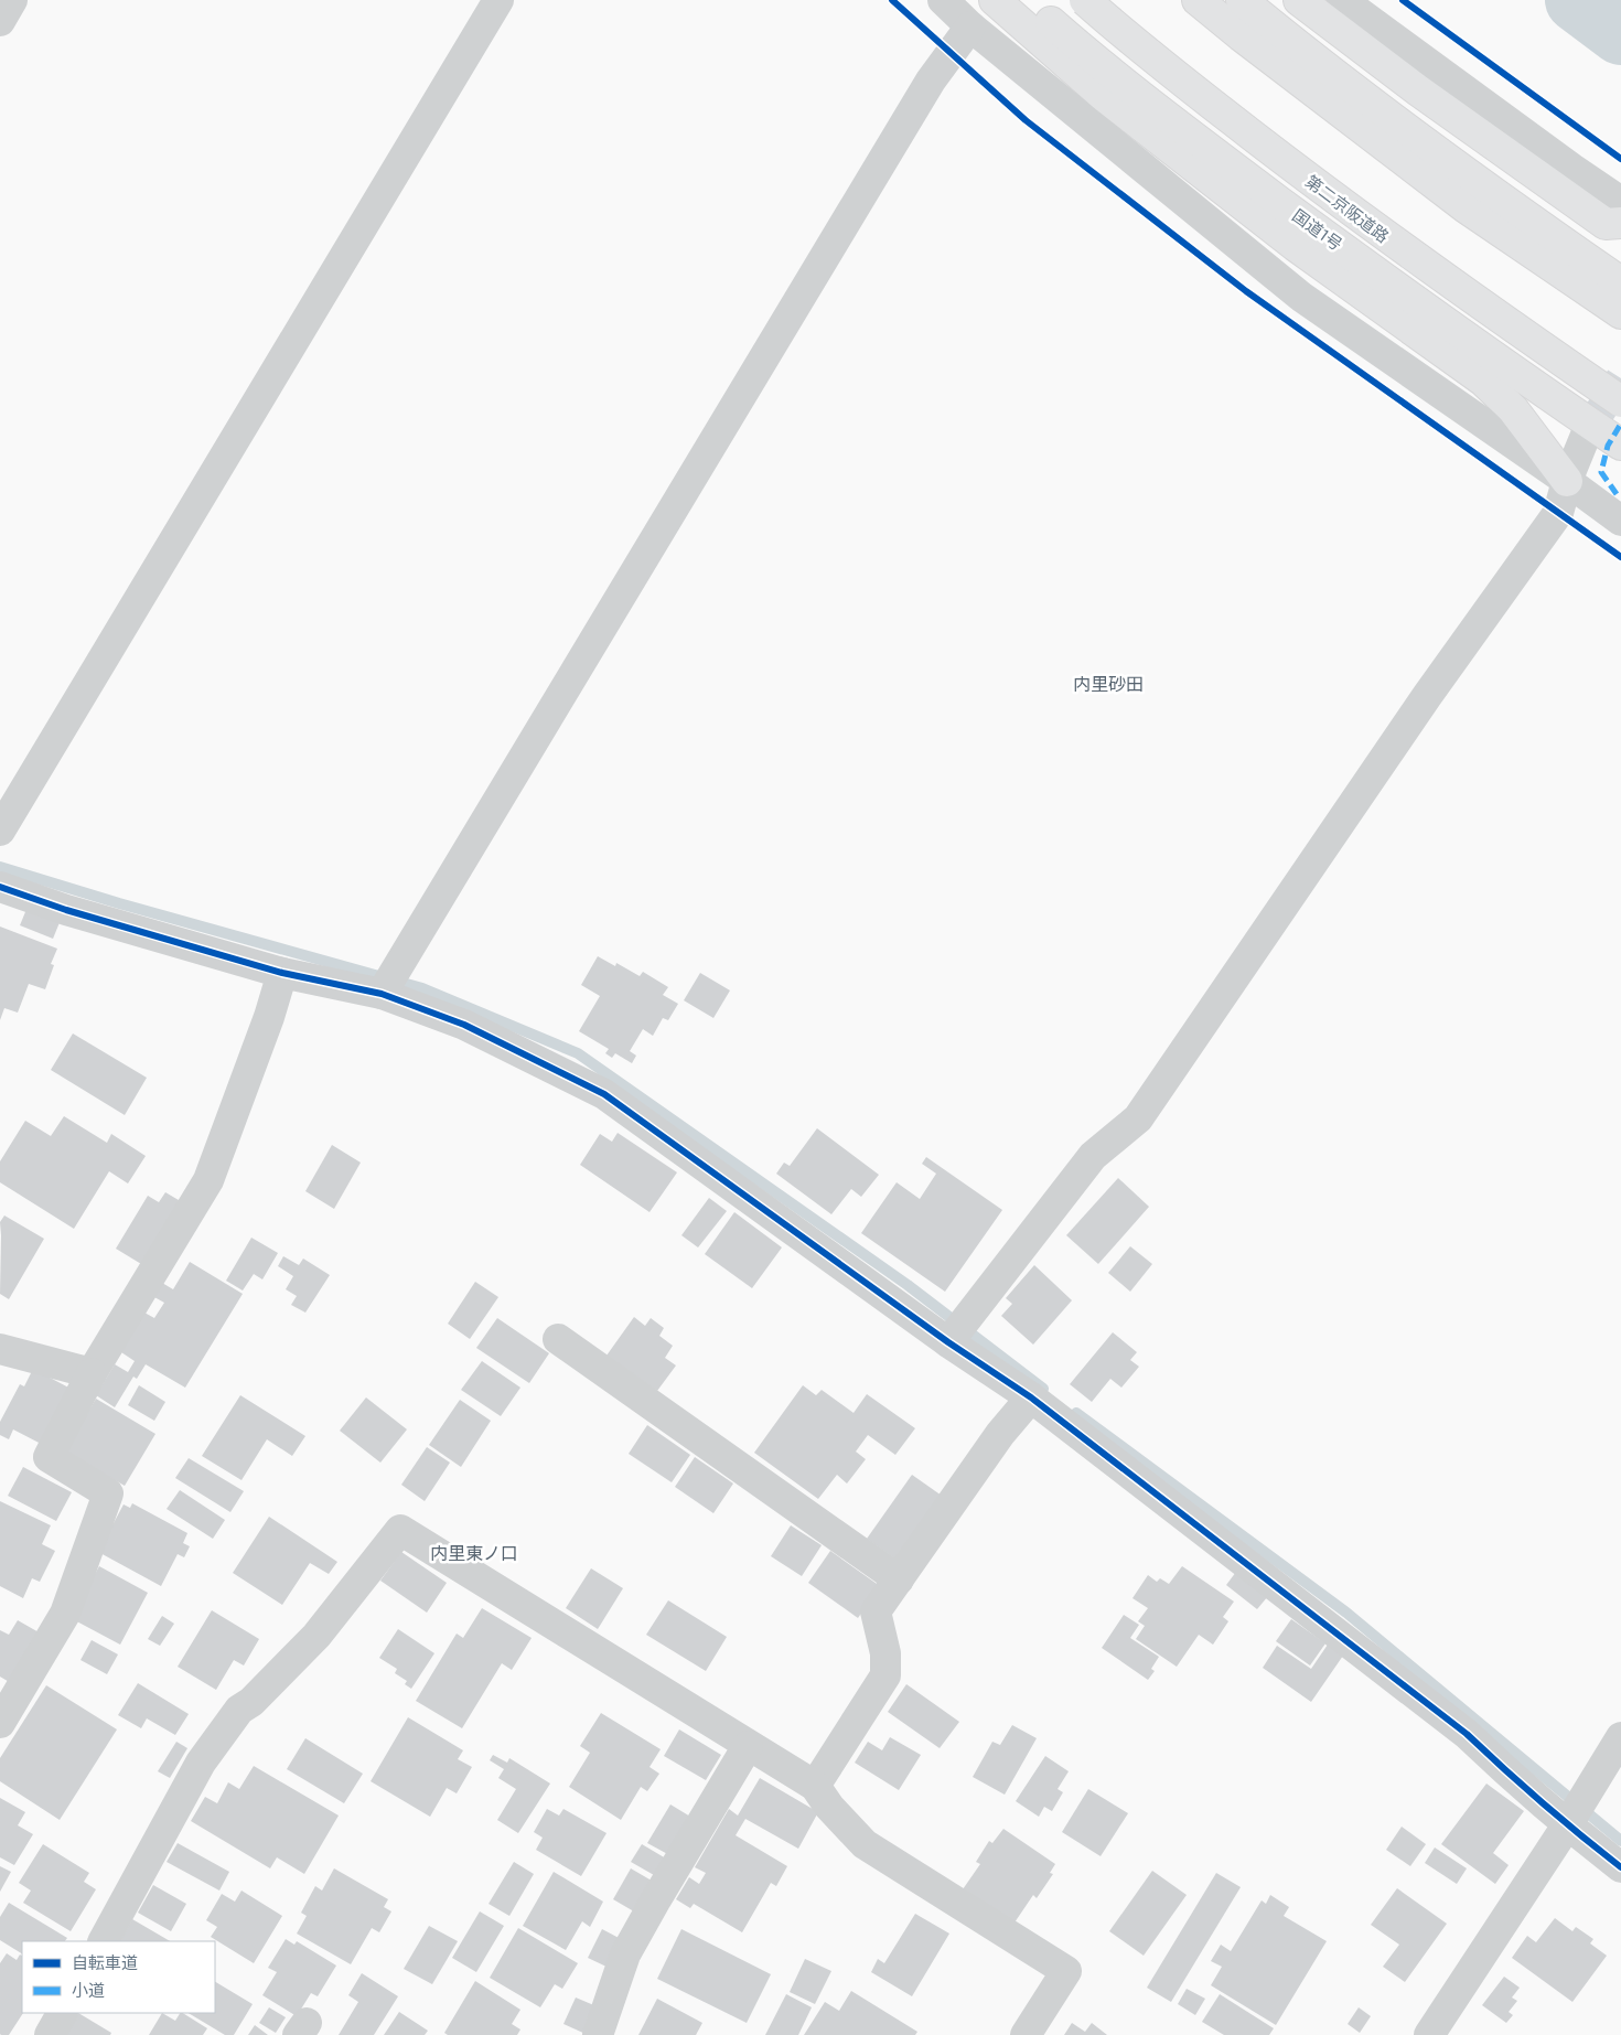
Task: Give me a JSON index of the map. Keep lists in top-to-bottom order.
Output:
{
  "streets": {
    "highway": ["第二京阪道路", "国道1号"]
  },
  "districts": ["内里砂田", "内里東ノ口"],
  "legend": ["自転車道", "小道"]
}
